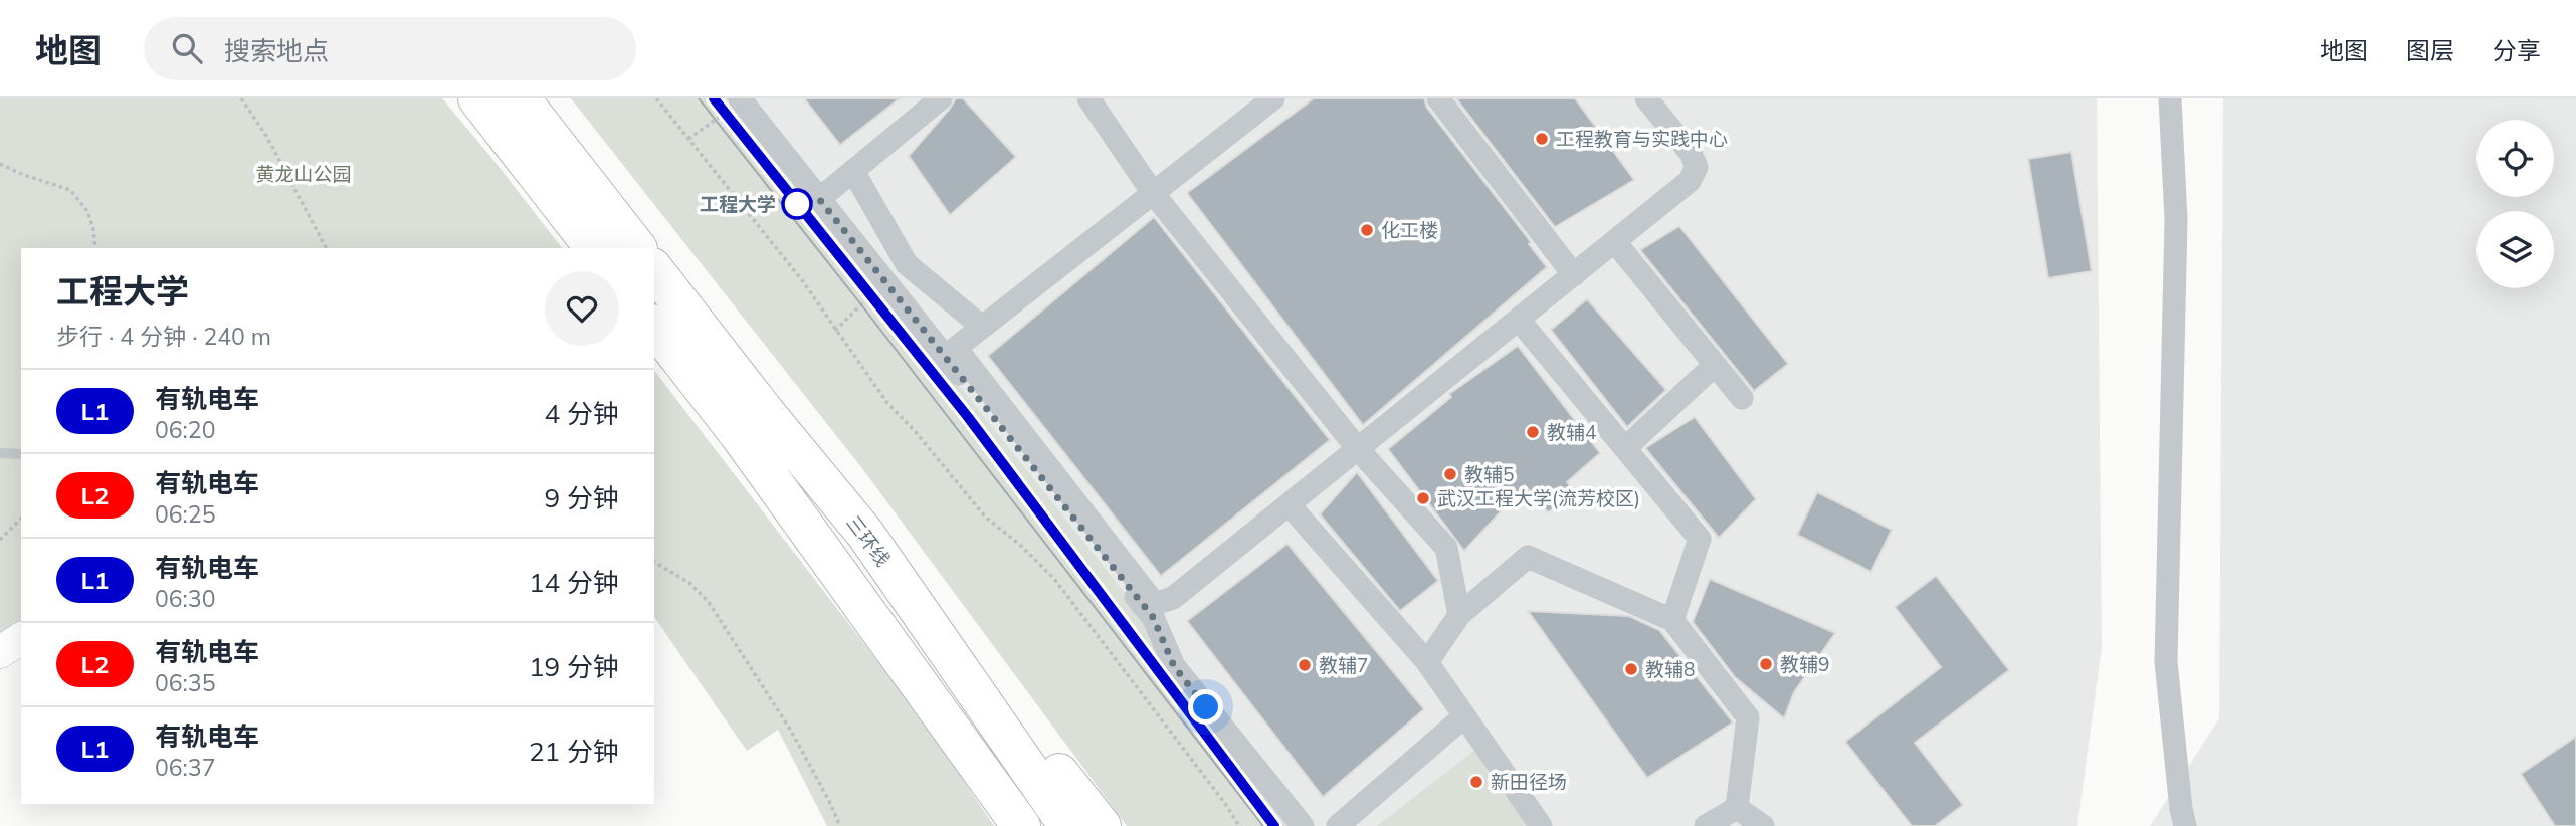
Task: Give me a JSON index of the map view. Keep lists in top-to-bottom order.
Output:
{
  "streets": {
    "highway": ["三环线"]
  },
  "parks": ["黄龙山公园"],
  "places": [
    "工程教育与实践中心",
    "工程大学",
    "化工楼",
    "教辅4",
    "教辅5",
    "武汉工程大学(流芳校区)",
    "教辅9",
    "教辅7",
    "教辅8",
    "新田径场"
  ],
  "lines": ["tram line L1"],
  "page": {
    "header": "地图",
    "search": "搜索地点",
    "nav": ["地图", "图层", "分享"],
    "heading": ["工程大学", "步行 · 4 分钟 · 240 m"],
    "list": [
      {
        "mark": "L1",
        "name": "有轨电车",
        "note": "06:20",
        "value": "4 分钟"
      },
      {
        "mark": "L2",
        "name": "有轨电车",
        "note": "06:25",
        "value": "9 分钟"
      },
      {
        "mark": "L1",
        "name": "有轨电车",
        "note": "06:30",
        "value": "14 分钟"
      },
      {
        "mark": "L2",
        "name": "有轨电车",
        "note": "06:35",
        "value": "19 分钟"
      },
      {
        "mark": "L1",
        "name": "有轨电车",
        "note": "06:37",
        "value": "21 分钟"
      }
    ]
  }
}
